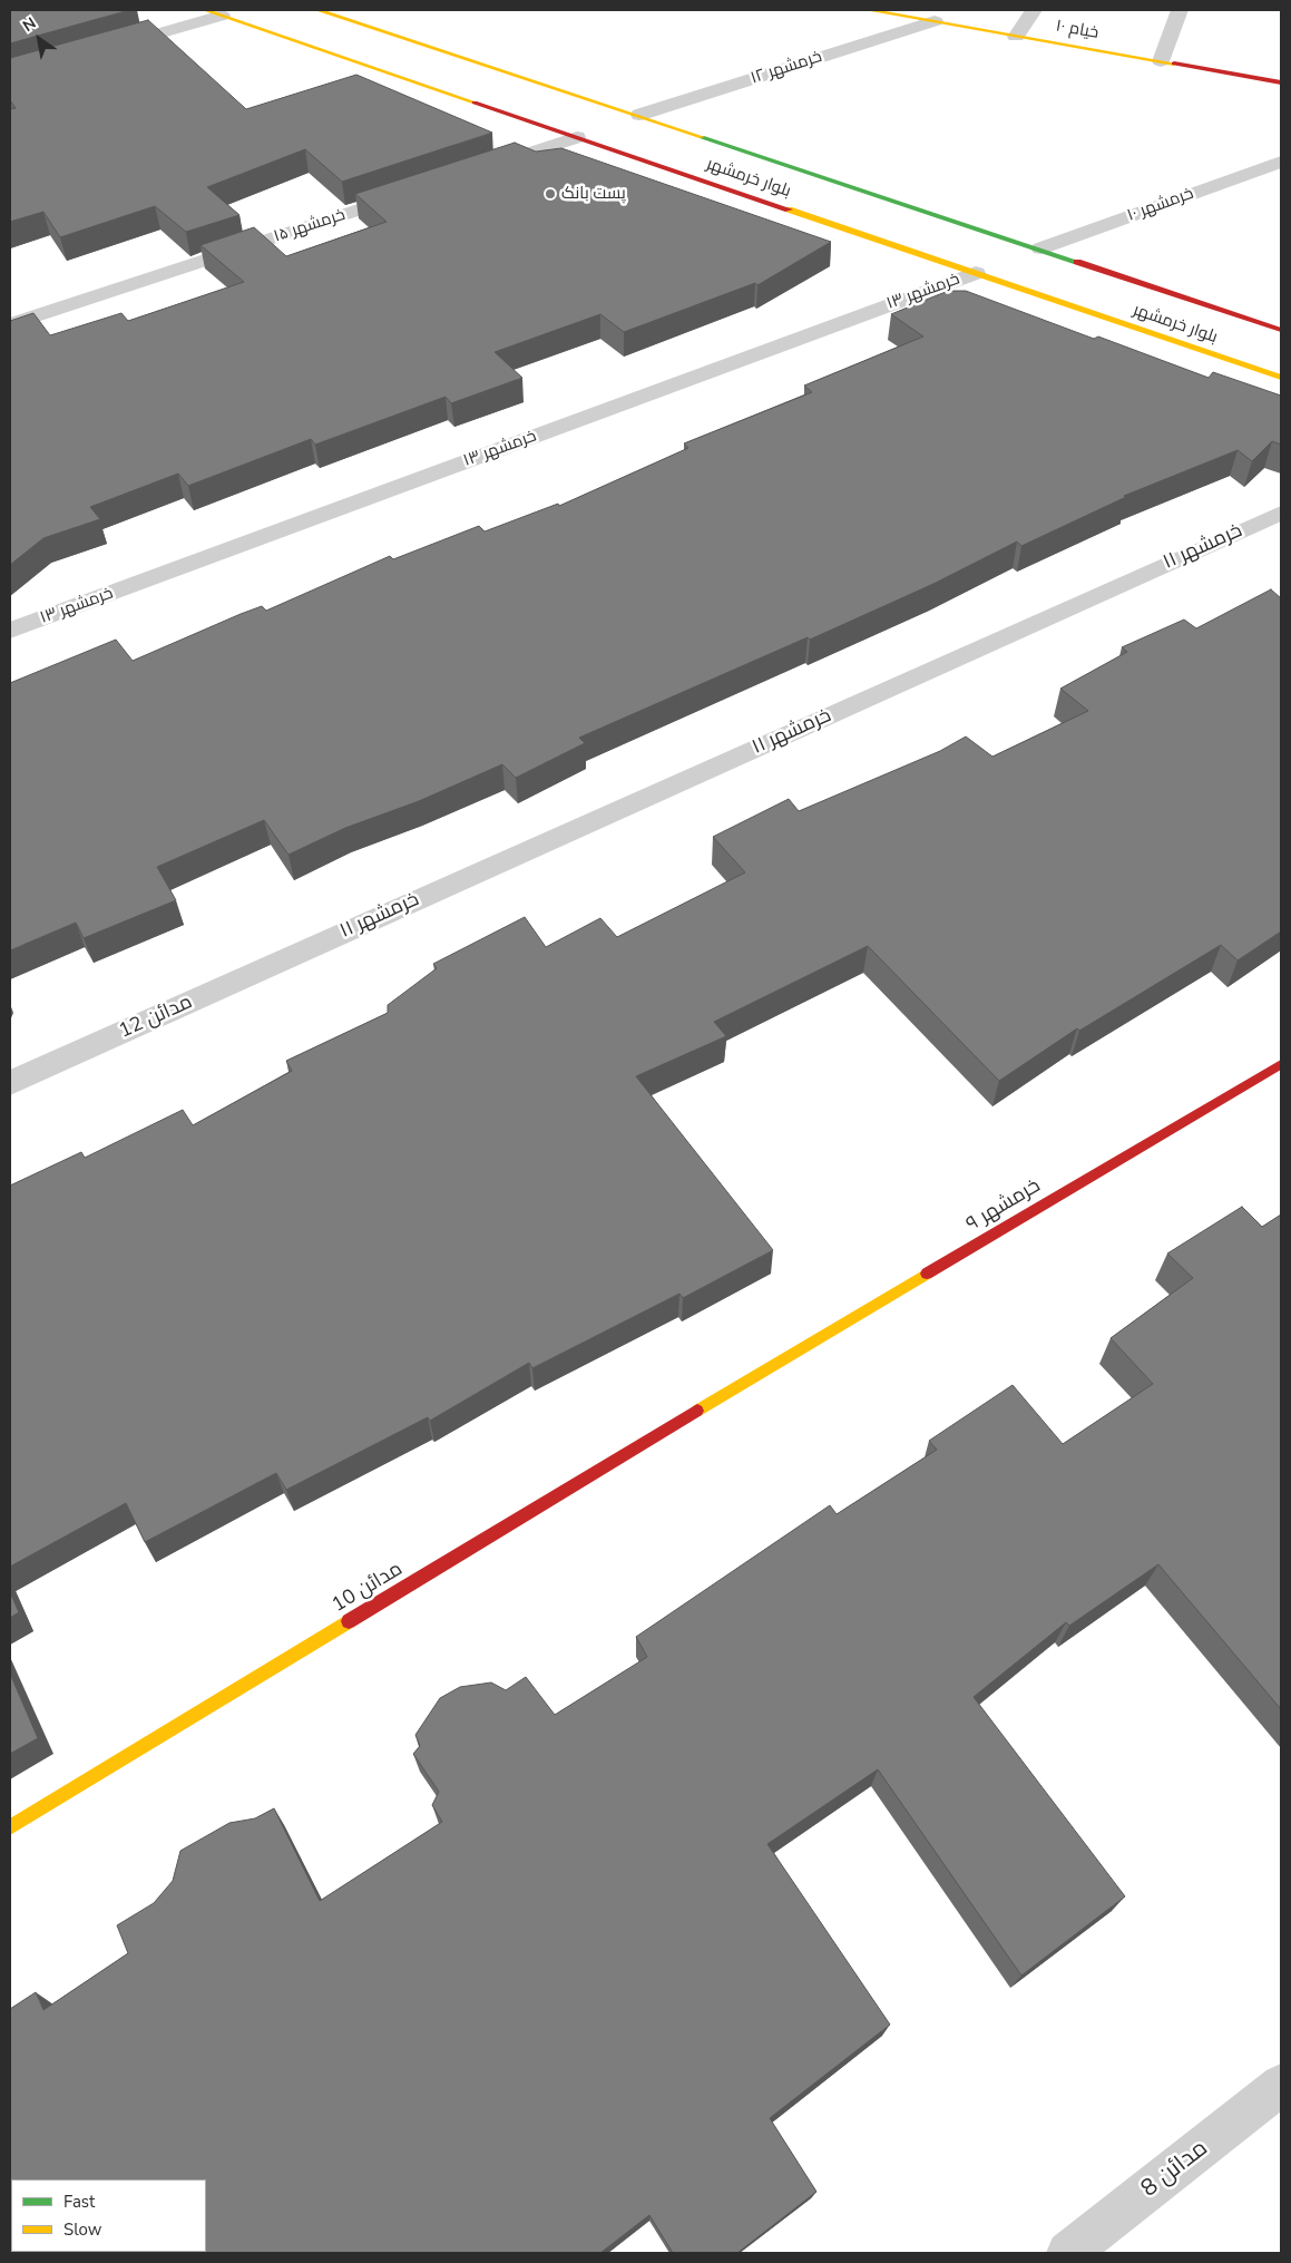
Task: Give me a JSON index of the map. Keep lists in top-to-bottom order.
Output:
{
  "streets": {
    "main road": [
      "خیام ۱۰",
      "بلوار خرمشهر",
      "خرمشهر ۹",
      "مدائن 10"
    ],
    "street": [
      "خرمشهر ۱۲",
      "خرمشهر ۱۰",
      "خرمشهر ۱۵",
      "خرمشهر ۱۳",
      "خرمشهر ۱۱",
      "مدائن 12",
      "مدائن 8"
    ]
  },
  "crossings": [
    ["خیام ۱۰", "خرمشهر ۱۲"],
    ["خرمشهر ۱۲", "بلوار خرمشهر"],
    ["بلوار خرمشهر", "خرمشهر ۱۰"],
    ["بلوار خرمشهر", "خرمشهر ۱۳"],
    ["خرمشهر ۱۱", "مدائن 12"],
    ["خرمشهر ۹", "مدائن 10"]
  ],
  "places": ["پست بانک"],
  "legend": ["Fast", "Slow"],
  "north": "top left"
}
